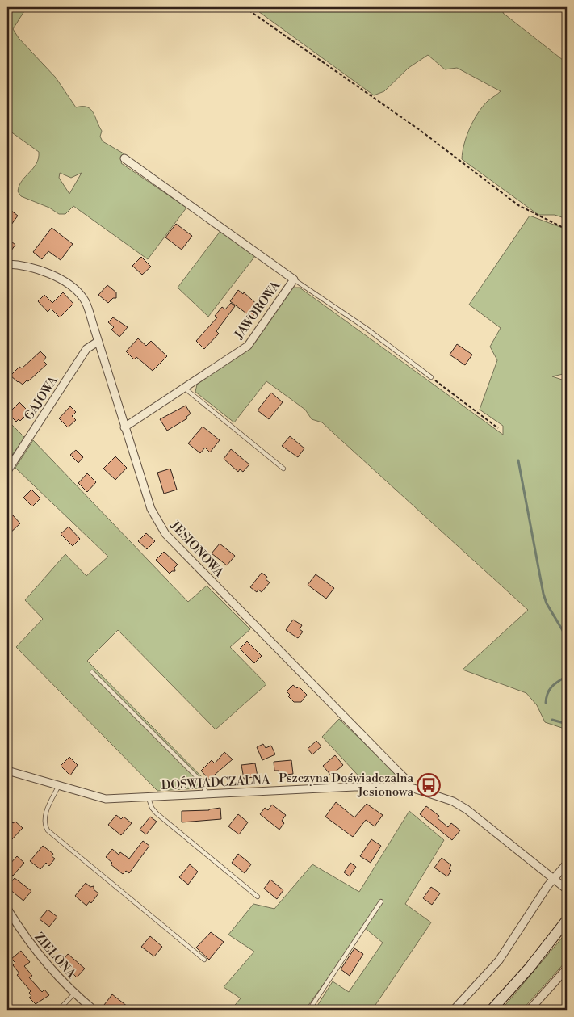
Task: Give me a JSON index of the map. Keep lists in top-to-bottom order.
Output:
{
  "streets": {
    "street": [
      "JAWOROWA",
      "GAJOWA",
      "JESIONOWA",
      "DOŚWIADCZALNA",
      "ZIELONA"
    ]
  },
  "crossings": [
    ["JAWOROWA", "JESIONOWA"],
    ["GAJOWA", "JESIONOWA"],
    ["JESIONOWA", "DOŚWIADCZALNA"]
  ],
  "places": {
    "bus stop": ["Pszczyna Doświadczalna Jesionowa"]
  }
}
